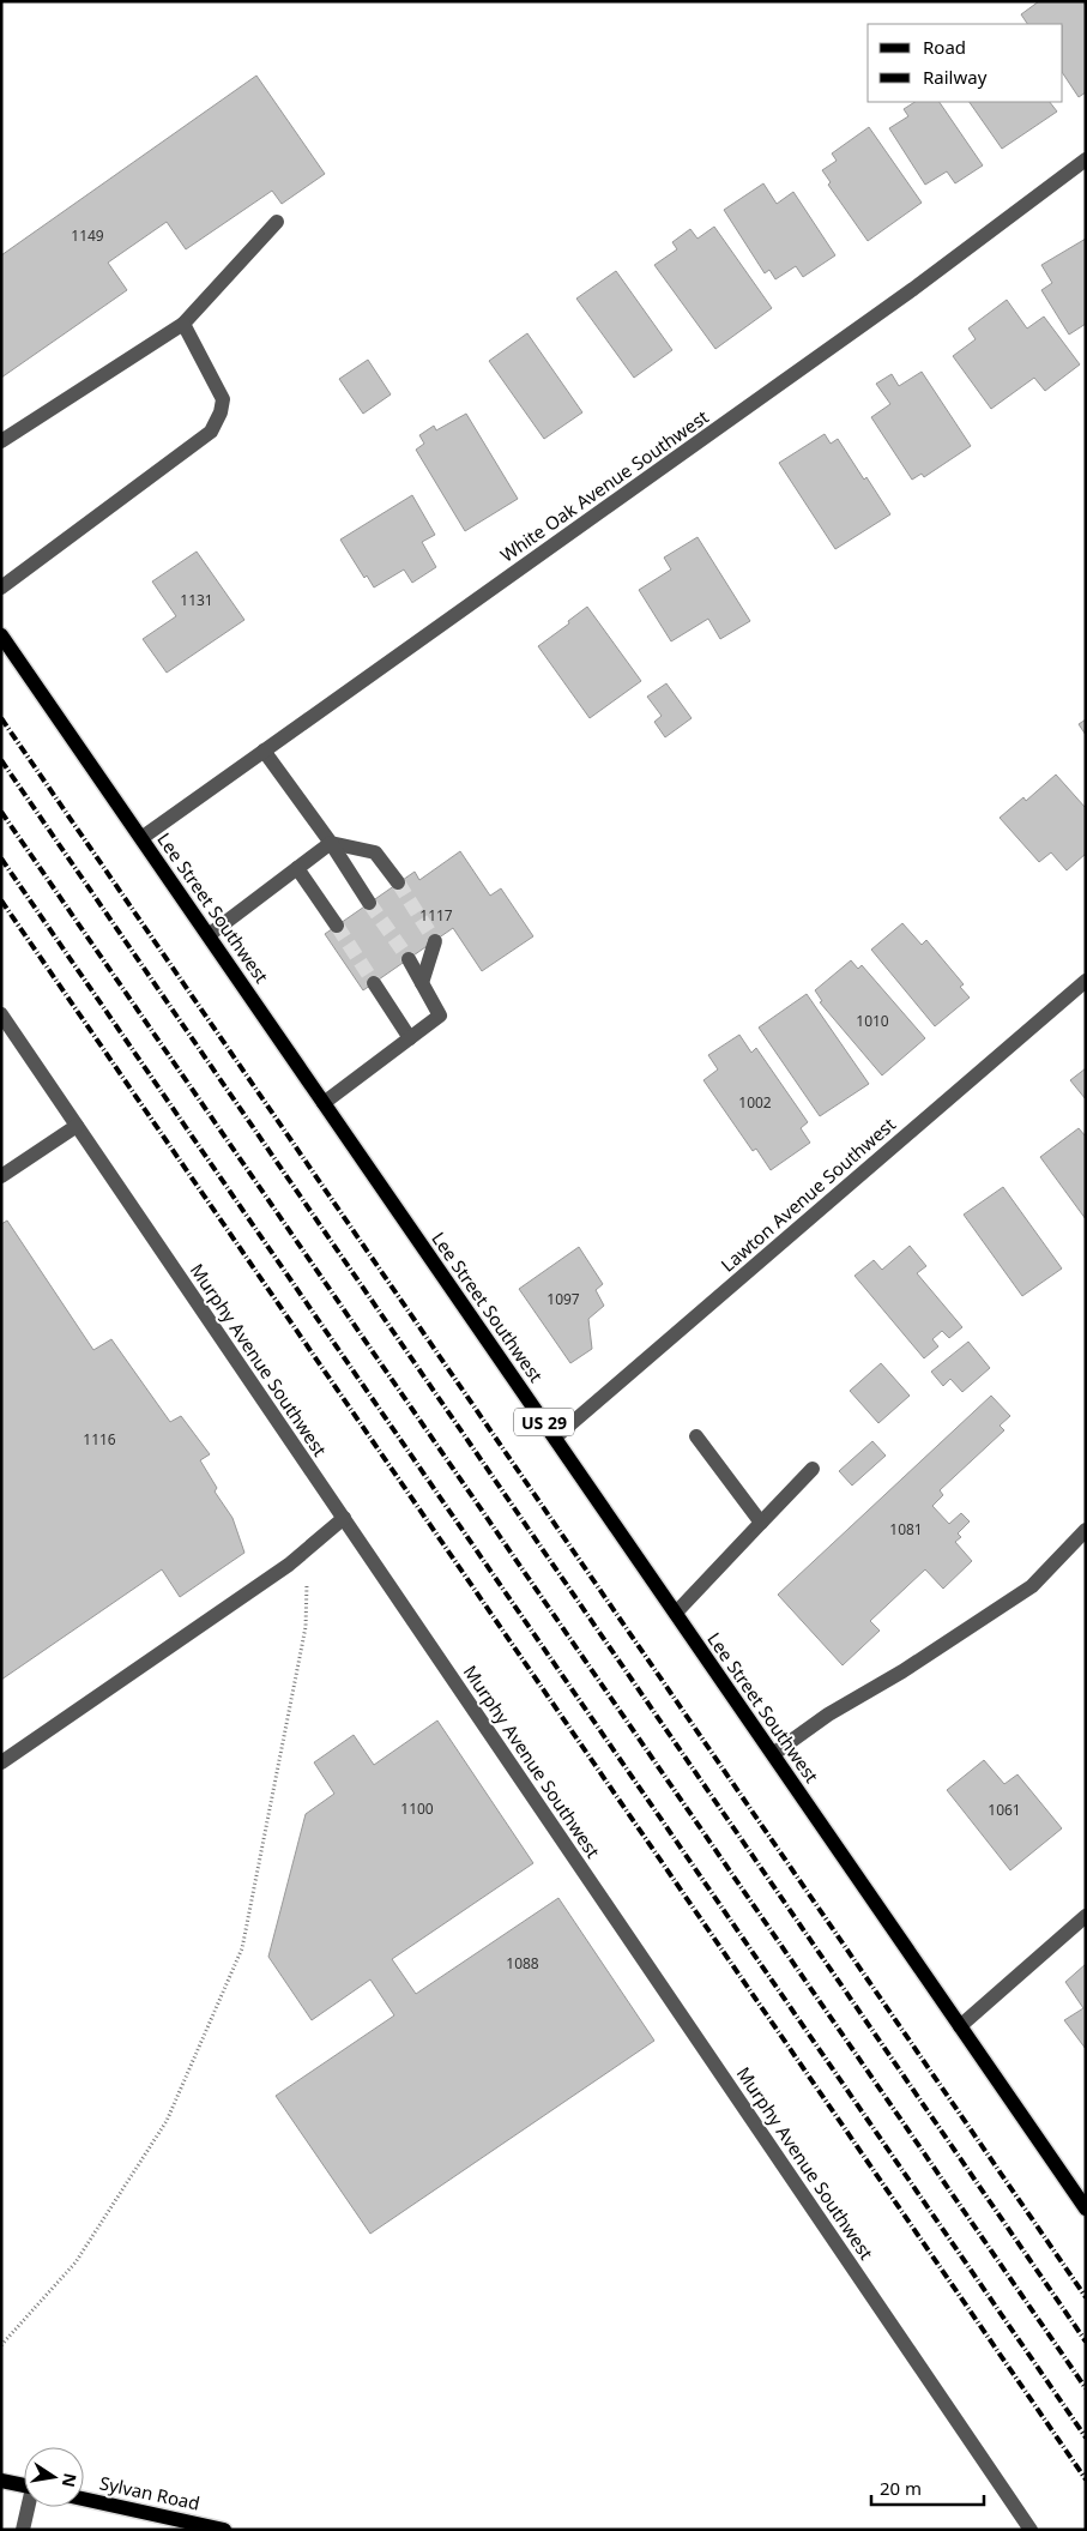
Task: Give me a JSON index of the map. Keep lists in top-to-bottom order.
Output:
{
  "streets": {
    "main road": ["Lee Street Southwest", "US 29", "Sylvan Road"],
    "street": ["White Oak Avenue Southwest", "Lawton Avenue Southwest", "Murphy Avenue Southwest"]
  },
  "crossings": [
    ["White Oak Avenue Southwest", "Lee Street Southwest"],
    ["Lee Street Southwest", "Lawton Avenue Southwest"]
  ],
  "house_numbers": [
    "1149",
    "1131",
    "1117",
    "1010",
    "1002",
    "1097",
    "1116",
    "1081",
    "1100",
    "1061",
    "1088"
  ],
  "legend": ["Road", "Railway"],
  "scale_bar": "20 m",
  "north": "right"
}
